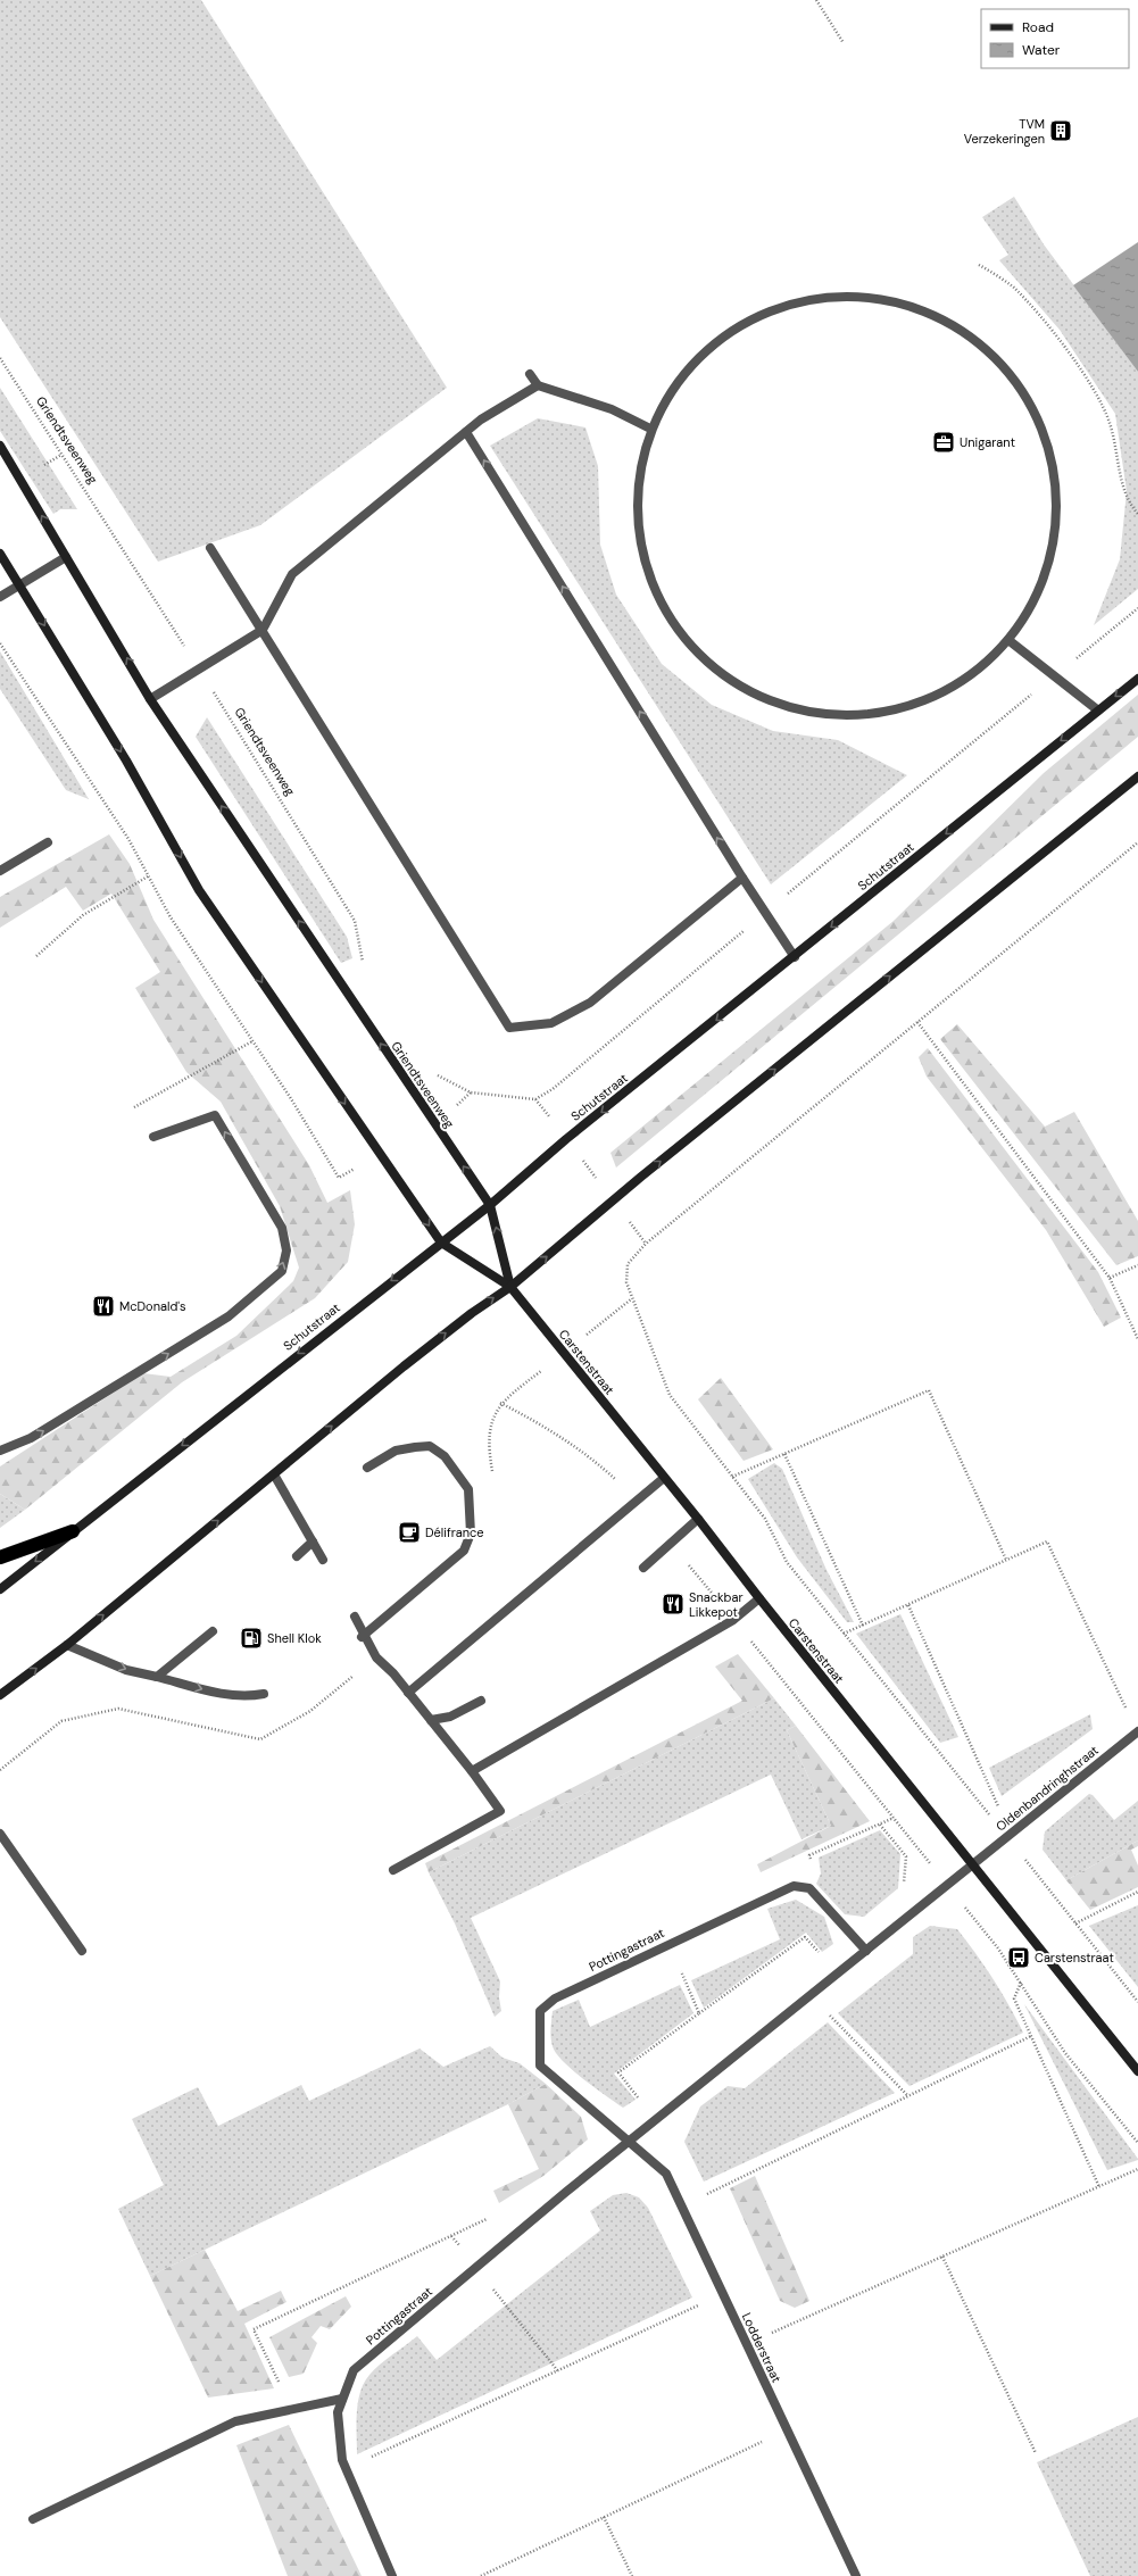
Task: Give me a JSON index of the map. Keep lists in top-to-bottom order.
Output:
{
  "streets": {
    "main road": ["Griendtsveenweg", "Schutstraat", "Carstenstraat"],
    "street": ["Oldenbandringhstraat", "Pottingastraat", "Lodderstraat"]
  },
  "crossings": [
    ["Griendtsveenweg", "Schutstraat"],
    ["Griendtsveenweg", "Carstenstraat"],
    ["Carstenstraat", "Oldenbandringhstraat"],
    ["Carstenstraat", "Pottingastraat"],
    ["Oldenbandringhstraat", "Pottingastraat"],
    ["Pottingastraat", "Lodderstraat"]
  ],
  "places": {
    "building": ["TVM Verzekeringen"],
    "office": ["Unigarant"],
    "restaurant": ["McDonald's", "Snackbar Likkepot"],
    "cafe": ["Délifrance"],
    "fuel station": ["Shell Klok"],
    "bus stop": ["Carstenstraat"]
  },
  "legend": ["Road", "Water"]
}
